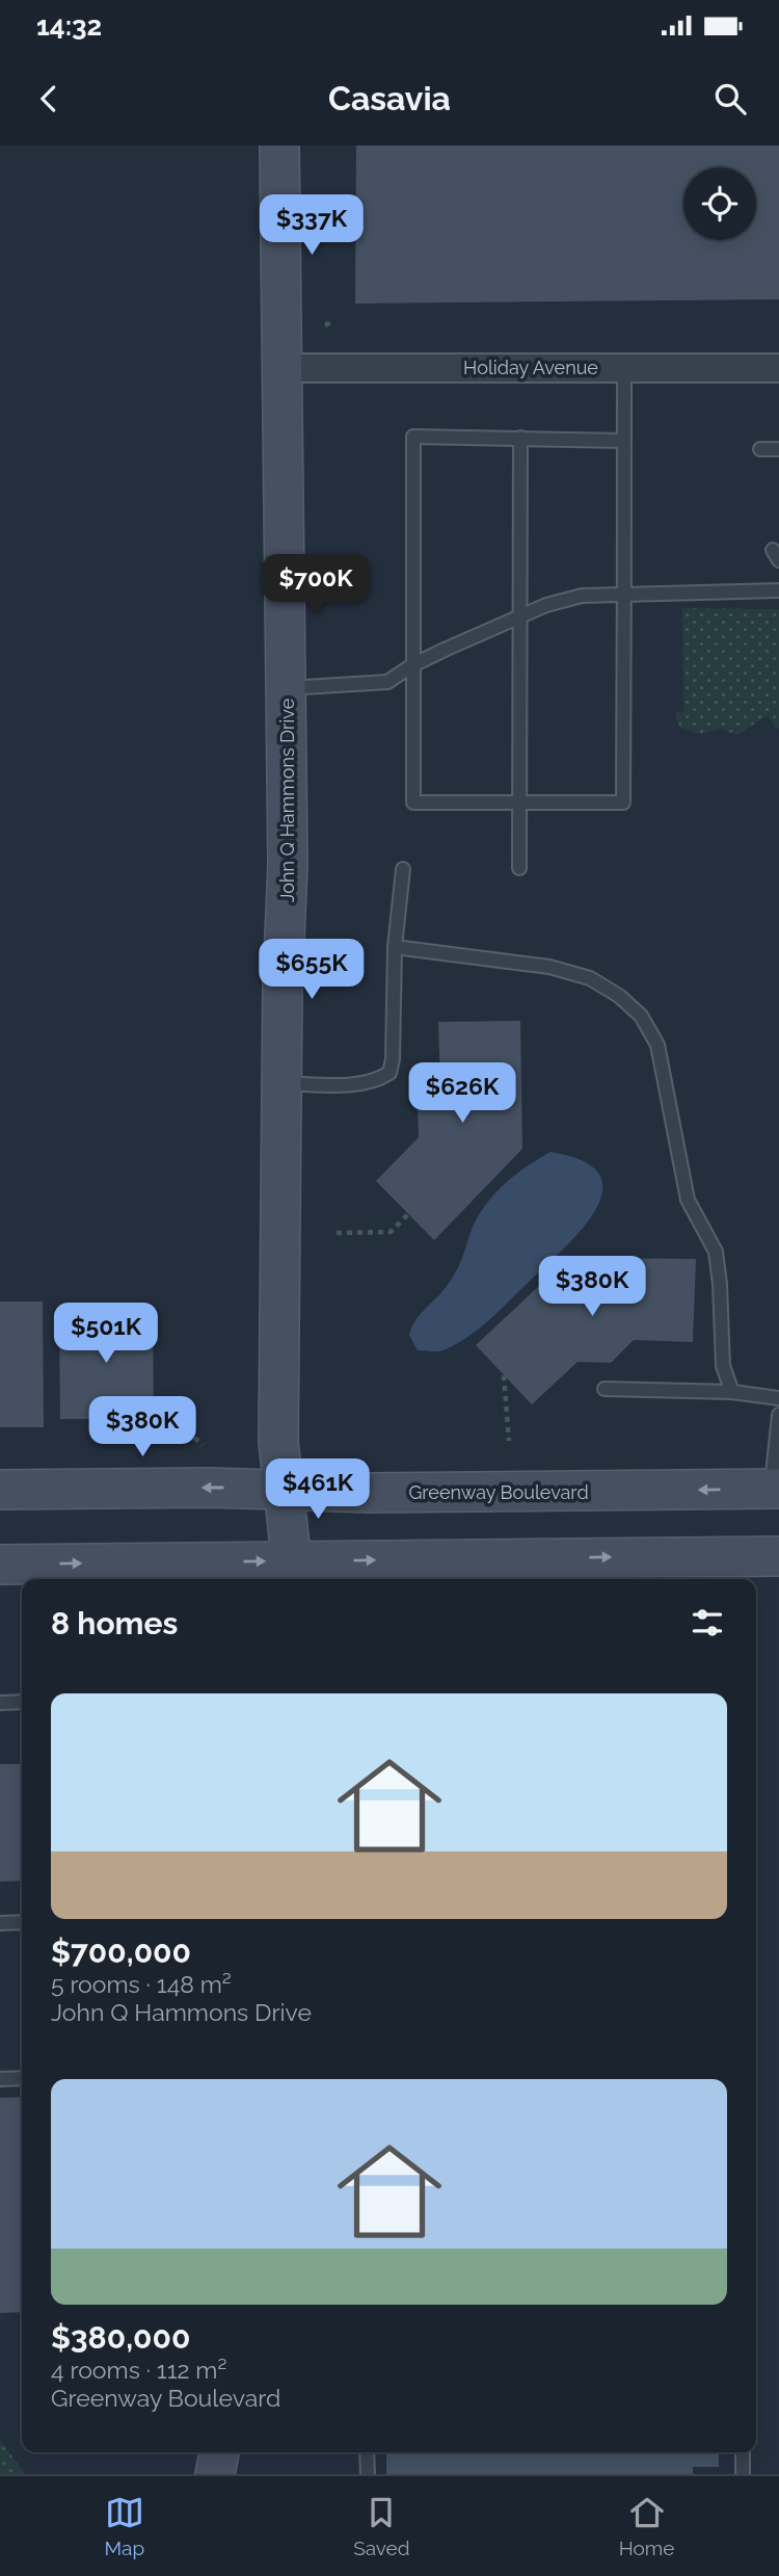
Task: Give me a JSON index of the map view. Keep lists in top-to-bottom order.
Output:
{
  "streets": {
    "street": ["Holiday Avenue", "John Q Hammons Drive", "Greenway Boulevard"]
  },
  "crossings": [
    ["Holiday Avenue", "John Q Hammons Drive"],
    ["John Q Hammons Drive", "Greenway Boulevard"]
  ],
  "page": {
    "status": "14:32",
    "header": "Casavia",
    "price": [
      "$337K",
      "$700K",
      "$655K",
      "$626K",
      "$380K",
      "$501K",
      "$380K",
      "$461K"
    ],
    "heading": "8 homes",
    "list": [
      {
        "name": "$700,000",
        "note": "5 rooms · 148 m² · John Q Hammons Drive"
      },
      {
        "name": "$380,000",
        "note": "4 rooms · 112 m² · Greenway Boulevard"
      }
    ],
    "tabs": ["Map", "Saved", "Home"]
  }
}
